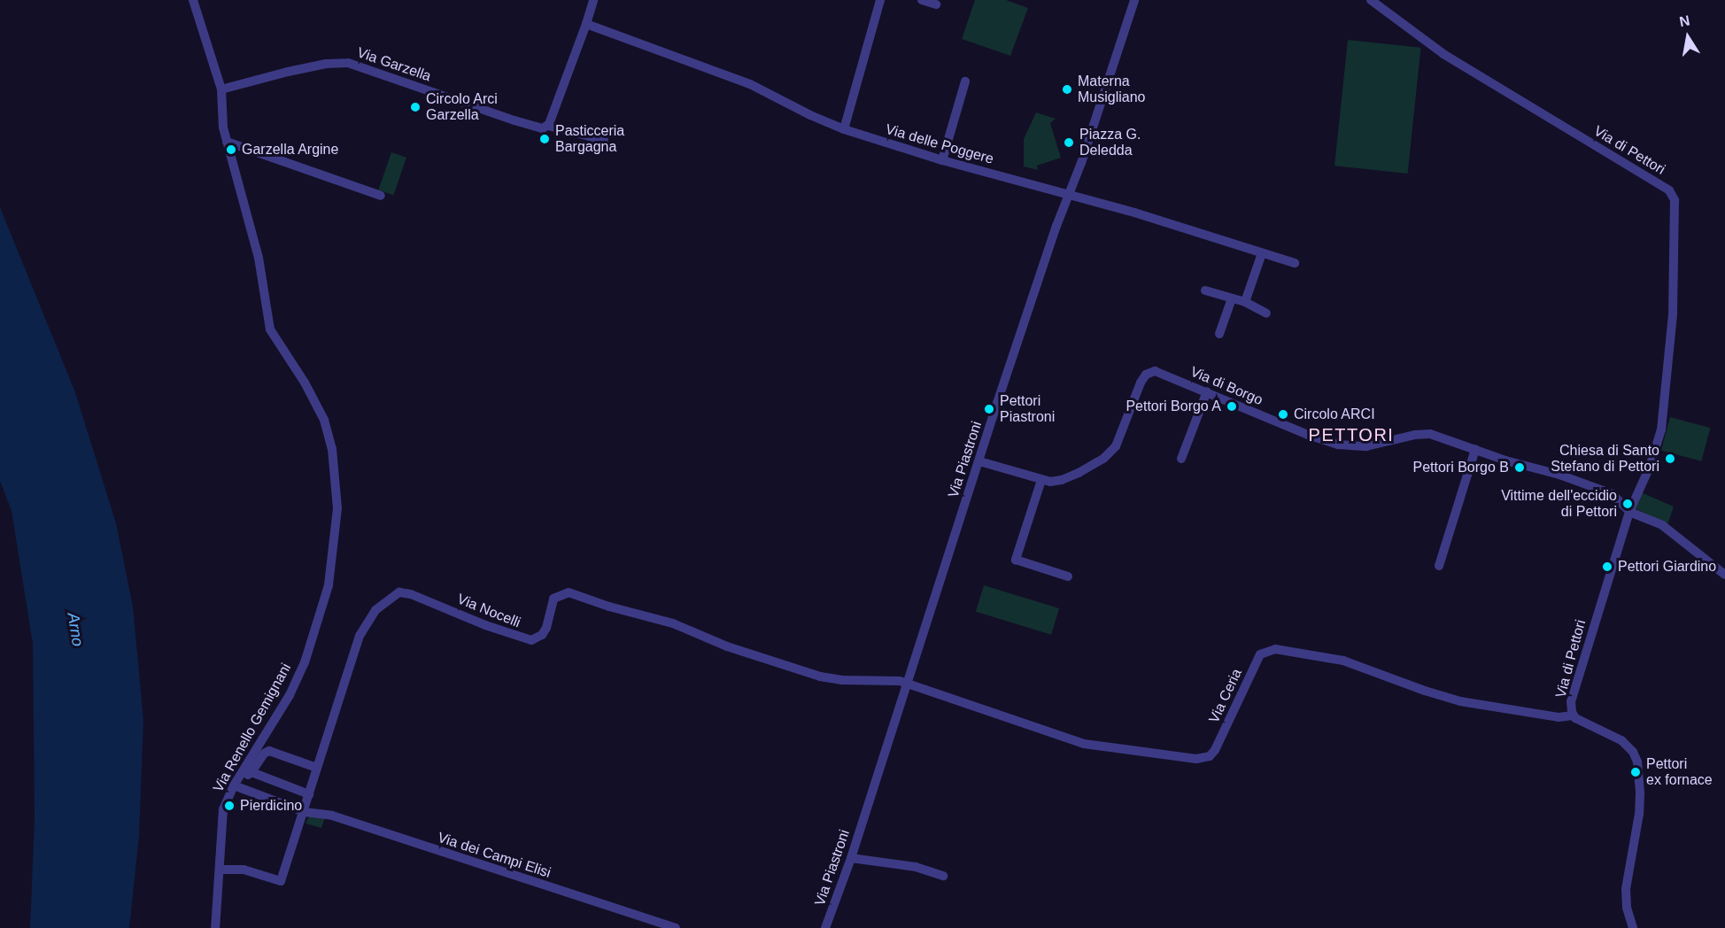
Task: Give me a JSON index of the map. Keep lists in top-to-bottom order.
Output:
{
  "streets": {
    "street": [
      "Via Garzella",
      "Via delle Poggere",
      "Via di Pettori",
      "Via di Borgo",
      "Via Piastroni",
      "Via Nocelli",
      "Via Ceria",
      "Via Renello Gemignani",
      "Via dei Campi Elisi"
    ]
  },
  "crossings": [
    ["Via Garzella", "Via Renello Gemignani"],
    ["Via delle Poggere", "Via Piastroni"],
    ["Via di Pettori", "Via di Borgo"],
    ["Via di Pettori", "Via Ceria"],
    ["Via di Borgo", "Via Piastroni"],
    ["Via Piastroni", "Via Nocelli"],
    ["Via Piastroni", "Via Ceria"],
    ["Via Nocelli", "Via Ceria"],
    ["Via Nocelli", "Via Renello Gemignani"],
    ["Via Nocelli", "Via dei Campi Elisi"]
  ],
  "districts": ["PETTORI"],
  "water": ["Arno"],
  "places": [
    "Materna Musigliano",
    "Circolo Arci Garzella",
    "Pasticceria Bargagna",
    "Piazza G. Deledda",
    "Garzella Argine",
    "Pettori Borgo A",
    "Pettori Piastroni",
    "Circolo ARCI",
    "Chiesa di Santo Stefano di Pettori",
    "Pettori Borgo B",
    "Vittime dell'eccidio di Pettori",
    "Pettori Giardino",
    "Pettori ex fornace",
    "Pierdicino"
  ],
  "north": "top"
}
